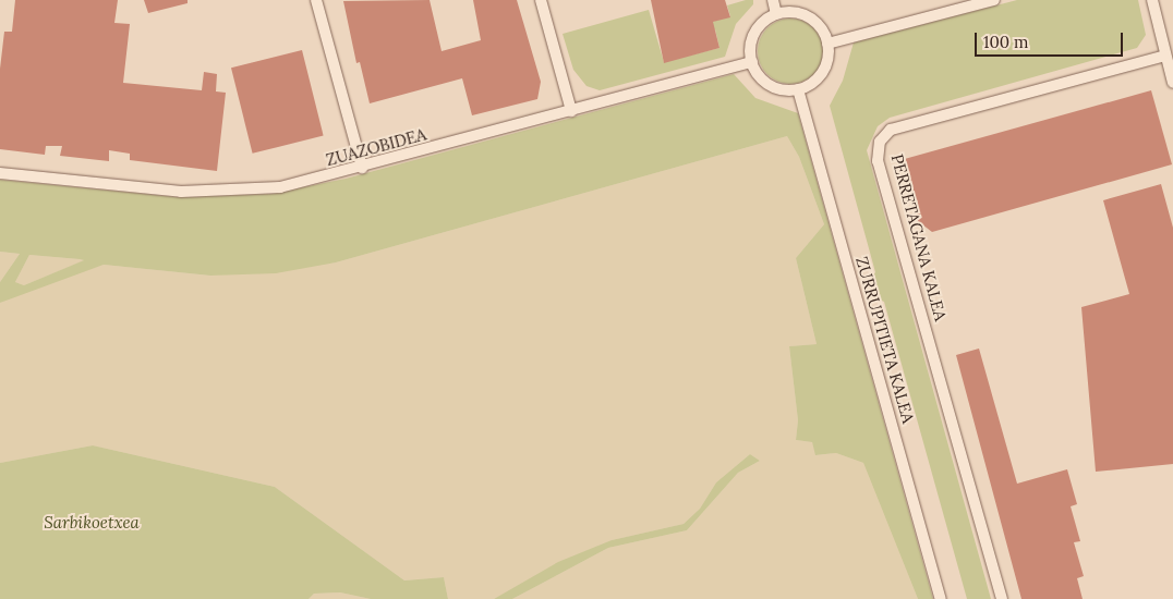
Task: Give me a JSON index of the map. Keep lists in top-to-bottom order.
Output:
{
  "streets": {
    "street": ["ZUAZOBIDEA", "PERRETAGANA KALEA", "ZURRUPITIETA KALEA"]
  },
  "crossings": [
    ["ZUAZOBIDEA", "ZURRUPITIETA KALEA"]
  ],
  "parks": ["Sarbikoetxea"],
  "scale_bar": "100 m"
}
